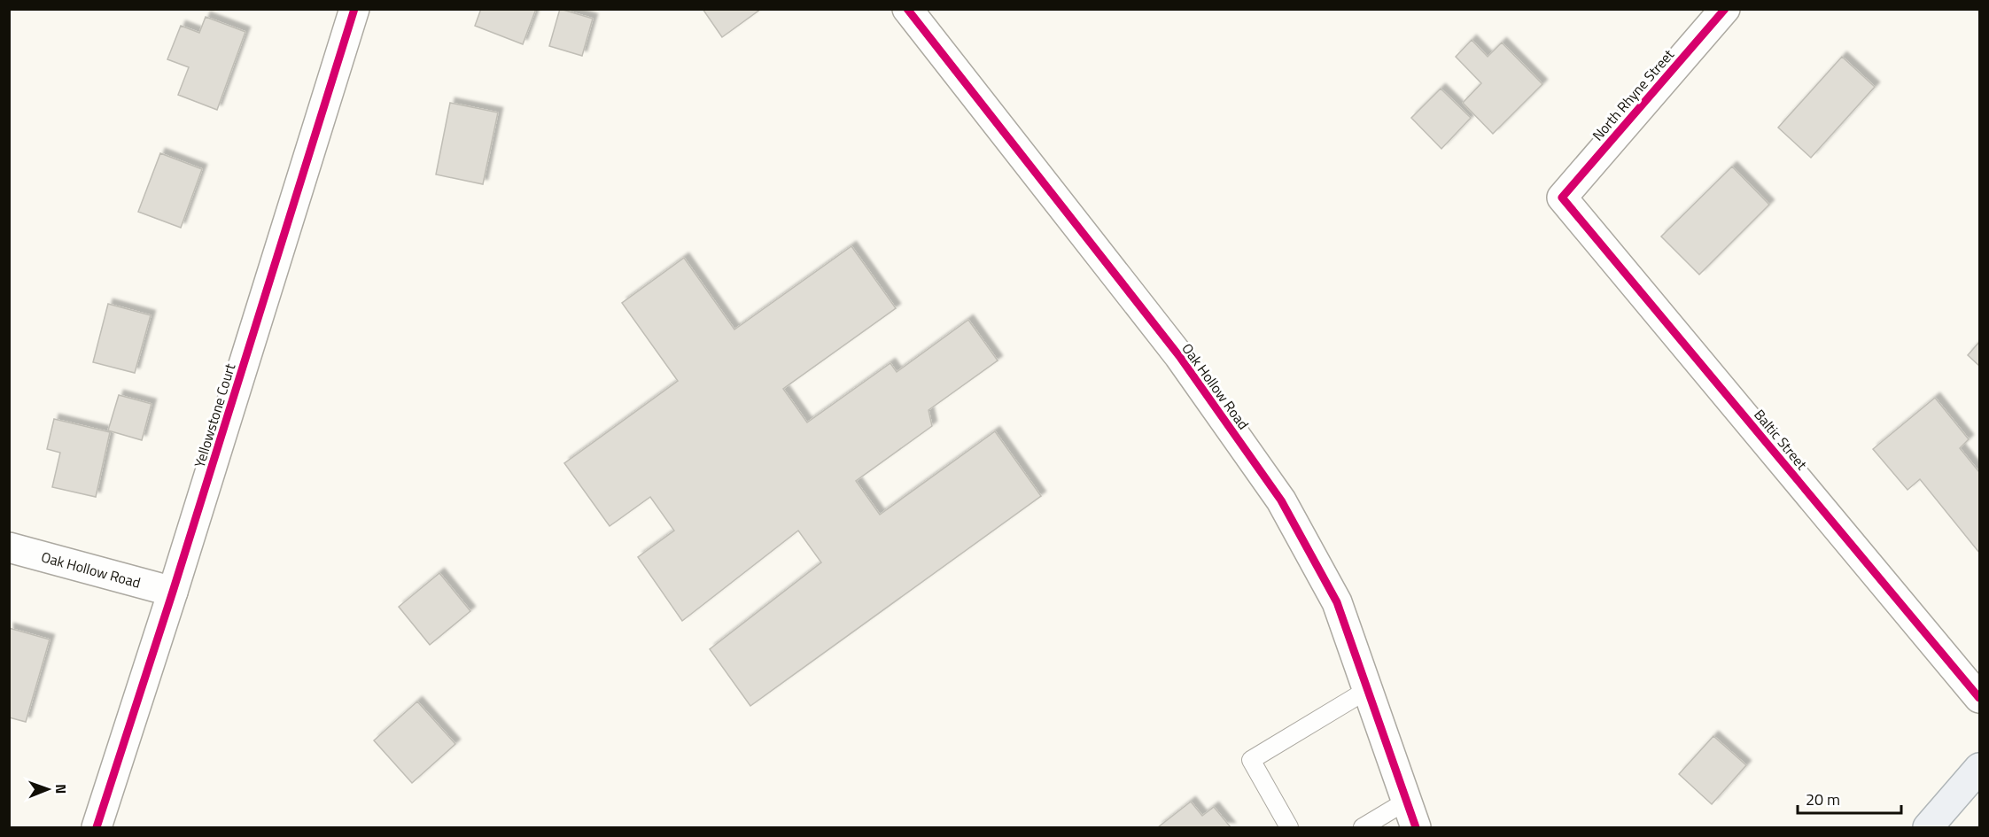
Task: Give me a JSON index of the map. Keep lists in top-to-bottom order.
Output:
{
  "streets": {
    "street": [
      "North Rhyne Street",
      "Oak Hollow Road",
      "Yellowstone Court",
      "Baltic Street"
    ]
  },
  "crossings": [
    ["North Rhyne Street", "Baltic Street"],
    ["Oak Hollow Road", "Yellowstone Court"]
  ],
  "scale_bar": "20 m",
  "north": "right"
}
